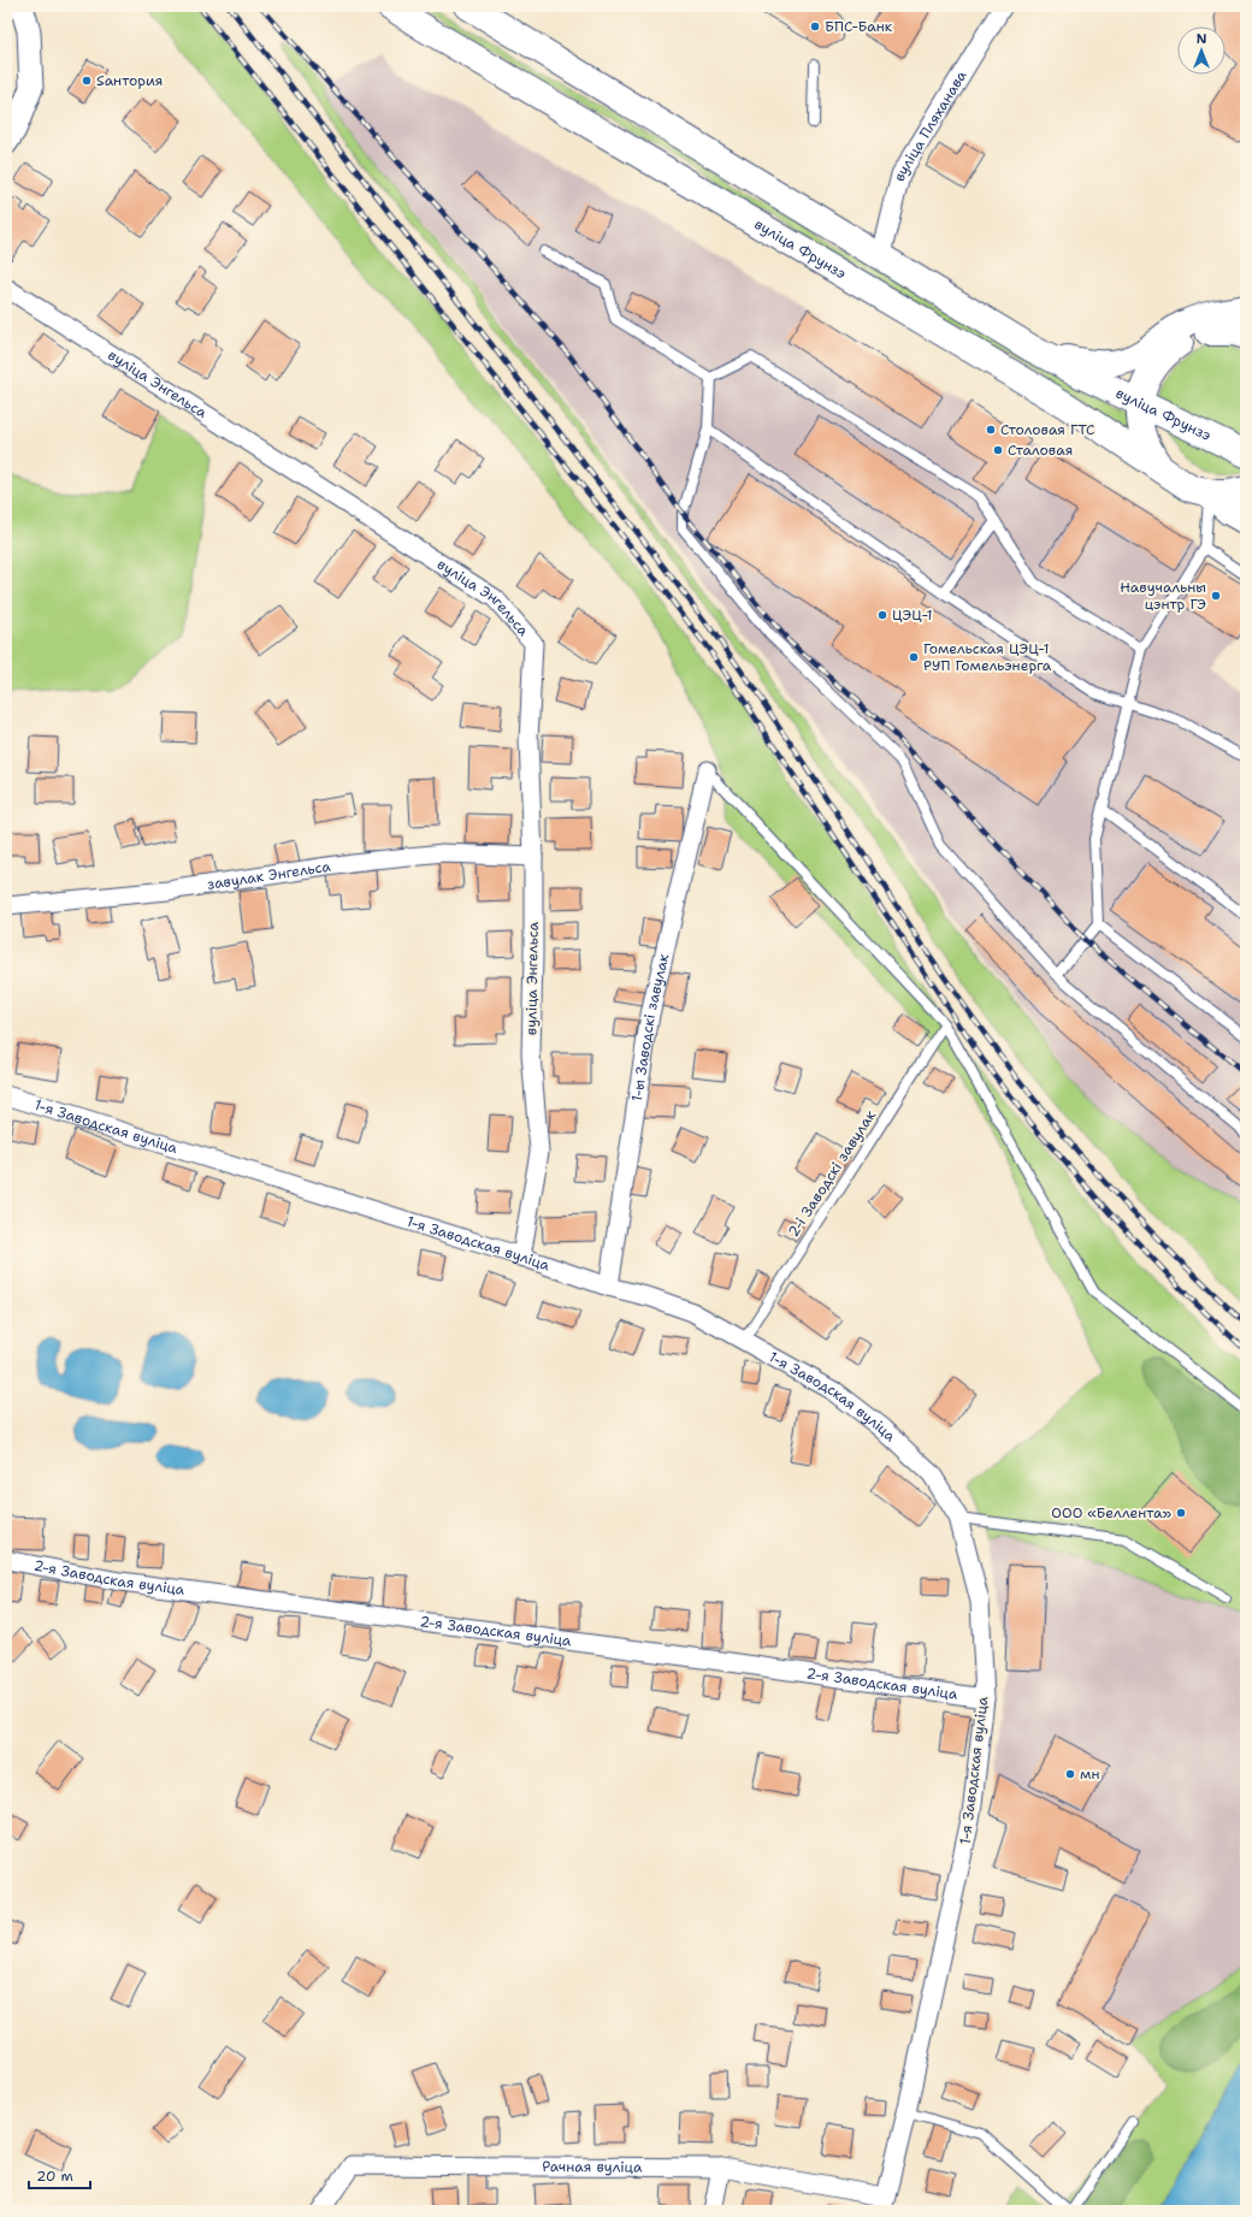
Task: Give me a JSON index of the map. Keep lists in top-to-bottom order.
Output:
{
  "streets": {
    "main road": ["вуліца Фрунзэ"],
    "street": [
      "вуліца Пляханава",
      "вуліца Энгельса",
      "завулак Энгельса",
      "1-ы Заводскі завулак",
      "1-я Заводская вуліца",
      "2-я Заводская вуліца",
      "Рачная вуліца"
    ],
    "lane": ["2-і Заводскі завулак"]
  },
  "crossings": [
    ["вуліца Пляханава", "вуліца Фрунзэ"],
    ["вуліца Энгельса", "завулак Энгельса"],
    ["вуліца Энгельса", "1-я Заводская вуліца"],
    ["1-ы Заводскі завулак", "1-я Заводская вуліца"],
    ["1-я Заводская вуліца", "2-і Заводскі завулак"],
    ["1-я Заводская вуліца", "2-я Заводская вуліца"],
    ["1-я Заводская вуліца", "Рачная вуліца"]
  ],
  "places": [
    "БПС-Банк",
    "Sантория",
    "Столовая ГТС",
    "Сталовая",
    "Навучальны цэнтр ГЭ",
    "ЦЭЦ-1",
    "Гомельская ЦЭЦ-1 РУП Гомельэнерга",
    "ООО «Беллента»",
    "мн"
  ],
  "scale_bar": "20 m",
  "north": "top"
}
